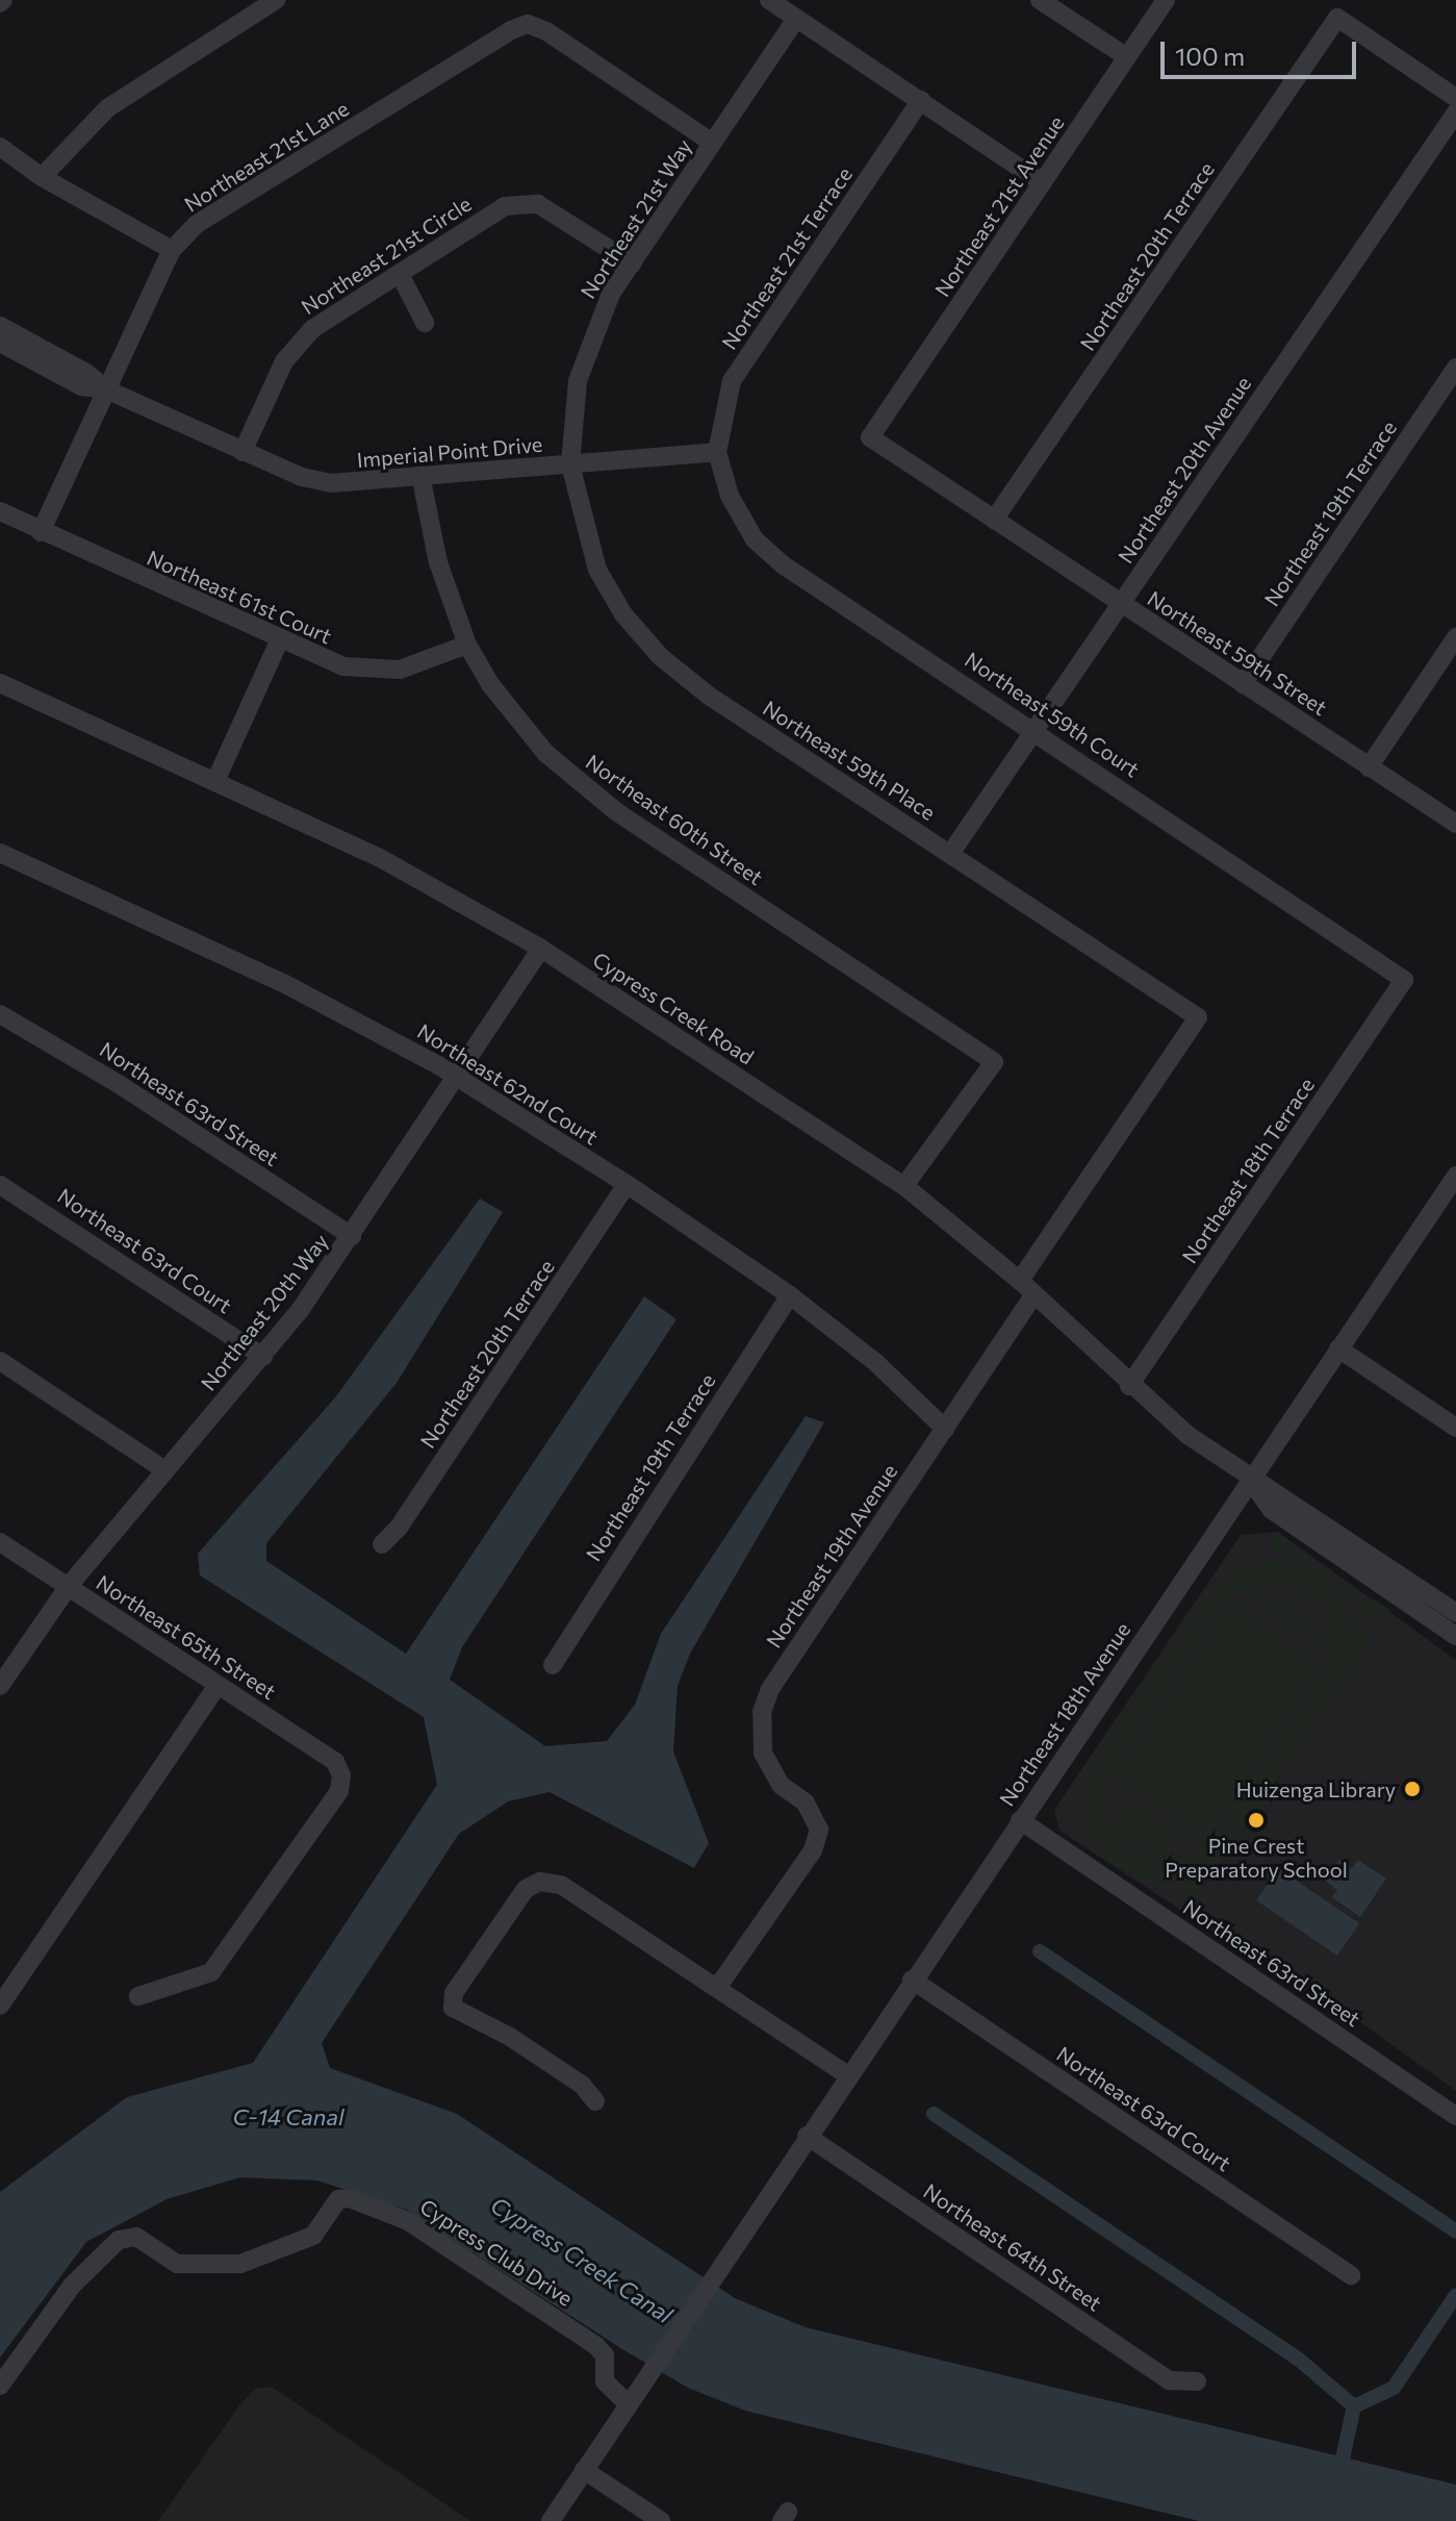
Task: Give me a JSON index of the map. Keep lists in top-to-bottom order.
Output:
{
  "streets": {
    "street": [
      "Northeast 21st Lane",
      "Northeast 21st Avenue",
      "Northeast 21st Way",
      "Northeast 21st Circle",
      "Northeast 20th Terrace",
      "Northeast 21st Terrace",
      "Imperial Point Drive",
      "Northeast 20th Avenue",
      "Northeast 19th Terrace",
      "Northeast 61st Court",
      "Northeast 59th Street",
      "Northeast 59th Court",
      "Northeast 59th Place",
      "Northeast 60th Street",
      "Cypress Creek Road",
      "Northeast 62nd Court",
      "Northeast 63rd Street",
      "Northeast 18th Terrace",
      "Northeast 63rd Court",
      "Northeast 20th Way",
      "Northeast 19th Avenue",
      "Northeast 65th Street",
      "Northeast 18th Avenue",
      "Northeast 64th Street",
      "Cypress Club Drive"
    ]
  },
  "crossings": [
    ["Northeast 21st Lane", "Northeast 21st Way"],
    ["Northeast 21st Lane", "Imperial Point Drive"],
    ["Northeast 21st Lane", "Northeast 61st Court"],
    ["Northeast 21st Avenue", "Northeast 59th Street"],
    ["Northeast 21st Way", "Northeast 21st Circle"],
    ["Northeast 21st Way", "Imperial Point Drive"],
    ["Northeast 21st Way", "Northeast 59th Place"],
    ["Northeast 21st Circle", "Imperial Point Drive"],
    ["Northeast 20th Terrace", "Northeast 59th Street"],
    ["Northeast 20th Terrace", "Northeast 62nd Court"],
    ["Northeast 21st Terrace", "Imperial Point Drive"],
    ["Northeast 21st Terrace", "Northeast 59th Court"],
    ["Imperial Point Drive", "Northeast 59th Court"],
    ["Imperial Point Drive", "Northeast 59th Place"],
    ["Imperial Point Drive", "Northeast 60th Street"],
    ["Northeast 20th Avenue", "Northeast 59th Street"],
    ["Northeast 20th Avenue", "Northeast 59th Court"],
    ["Northeast 20th Avenue", "Northeast 59th Place"],
    ["Northeast 19th Terrace", "Northeast 59th Street"],
    ["Northeast 19th Terrace", "Northeast 62nd Court"],
    ["Northeast 61st Court", "Northeast 60th Street"],
    ["Northeast 59th Court", "Northeast 18th Terrace"],
    ["Northeast 59th Place", "Cypress Creek Road"],
    ["Northeast 60th Street", "Cypress Creek Road"],
    ["Cypress Creek Road", "Northeast 18th Terrace"],
    ["Cypress Creek Road", "Northeast 20th Way"],
    ["Cypress Creek Road", "Northeast 19th Avenue"],
    ["Cypress Creek Road", "Northeast 18th Avenue"],
    ["Northeast 62nd Court", "Northeast 20th Way"],
    ["Northeast 62nd Court", "Northeast 19th Avenue"],
    ["Northeast 63rd Street", "Northeast 20th Way"],
    ["Northeast 63rd Street", "Northeast 18th Avenue"],
    ["Northeast 63rd Court", "Northeast 20th Way"],
    ["Northeast 63rd Court", "Northeast 18th Avenue"],
    ["Northeast 20th Way", "Northeast 65th Street"],
    ["Northeast 18th Avenue", "Northeast 64th Street"],
    ["Northeast 18th Avenue", "Cypress Club Drive"]
  ],
  "water": ["C-14 Canal", "Cypress Creek Canal"],
  "places": ["Huizenga Library", "Pine Crest Preparatory School"],
  "scale_bar": "100 m"
}
